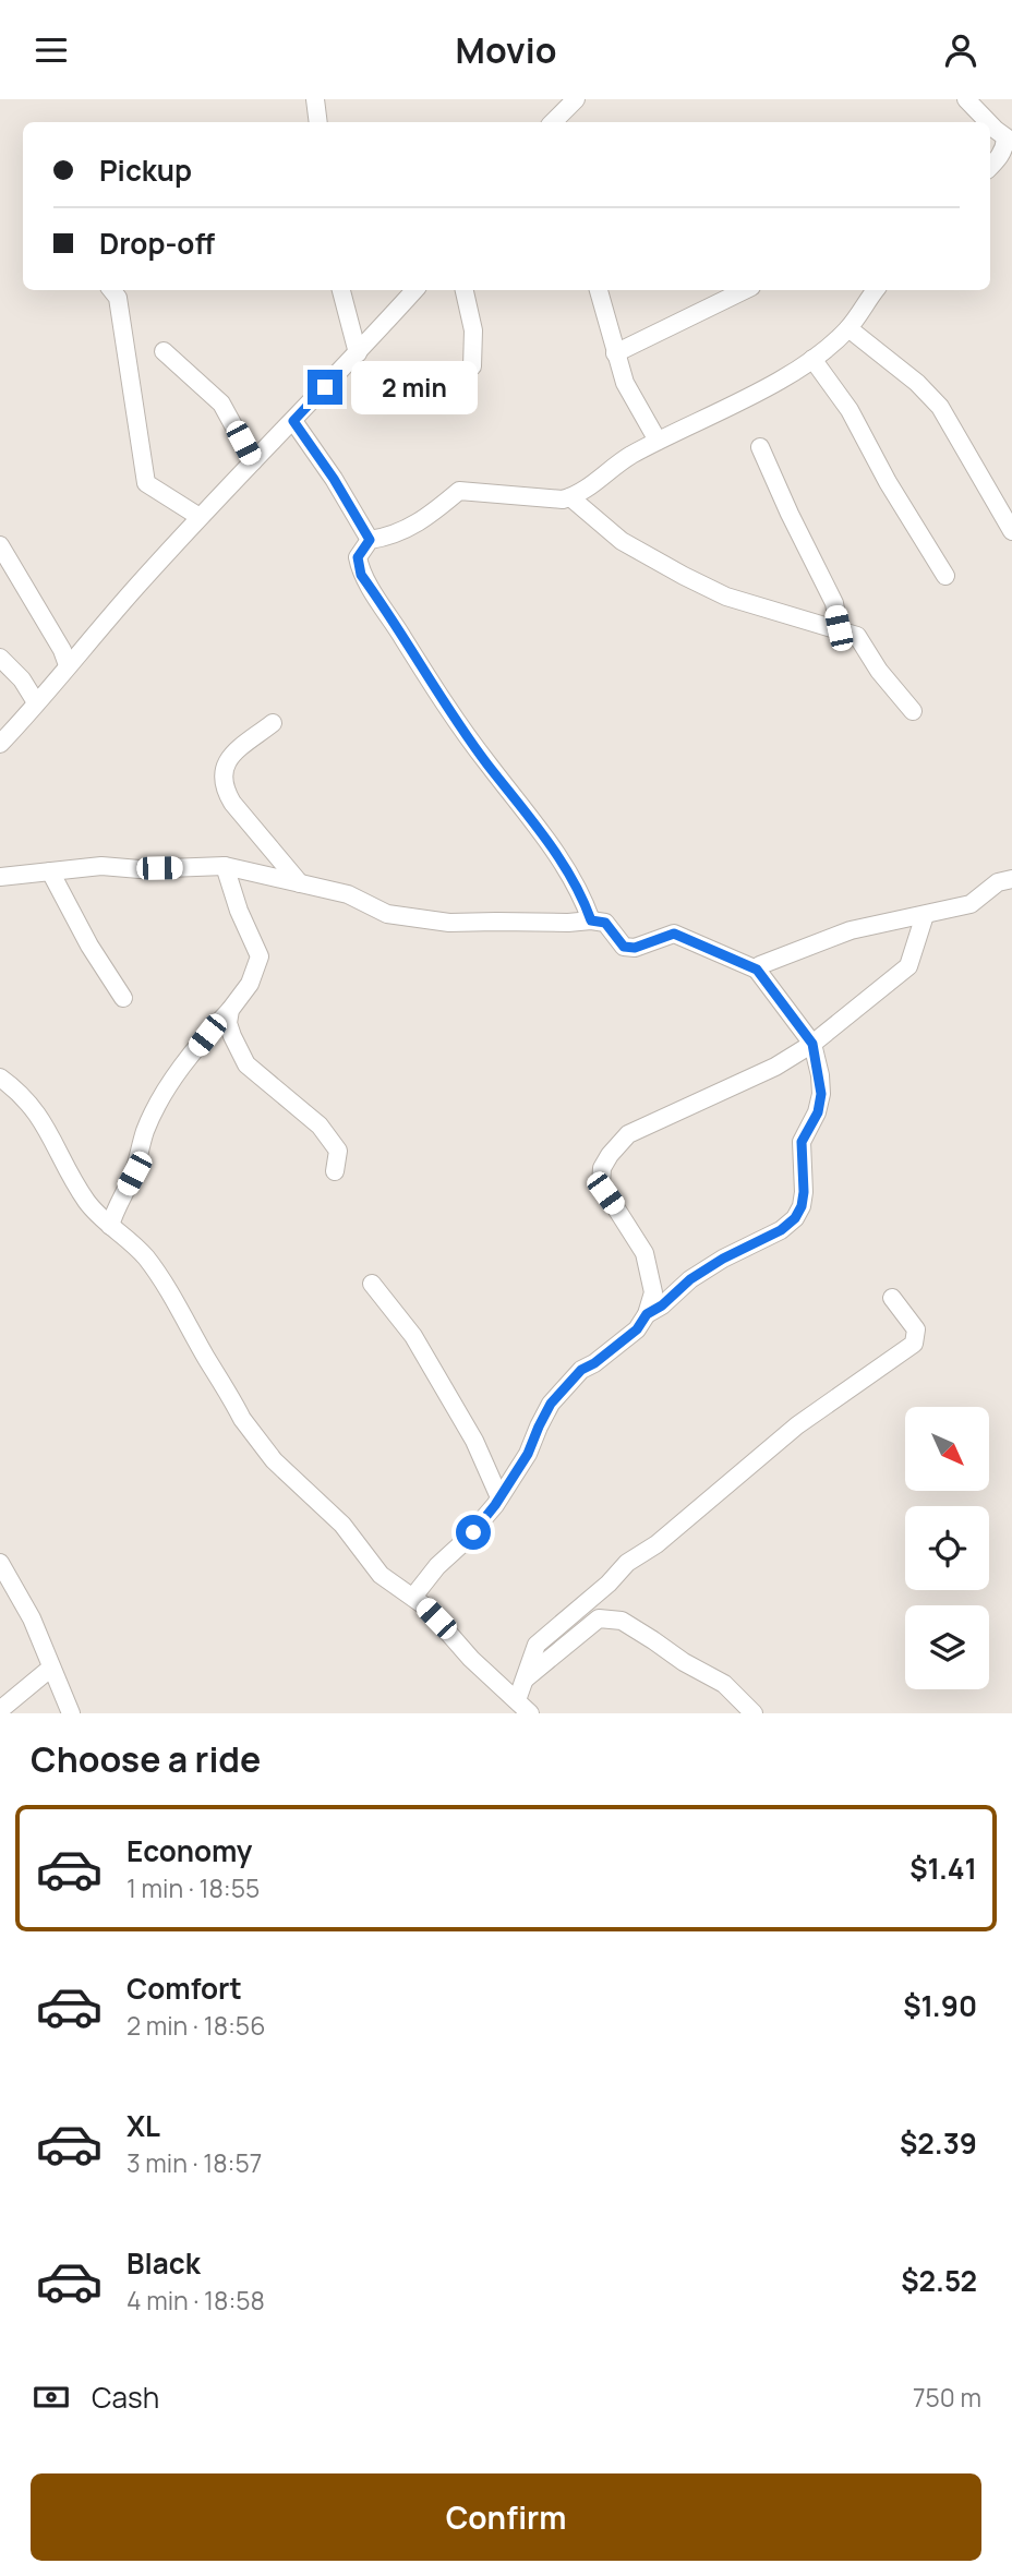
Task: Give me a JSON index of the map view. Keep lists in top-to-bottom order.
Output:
{
  "north": "bottom right",
  "page": {
    "header": "Movio",
    "banner": ["Pickup", "Drop-off"],
    "bubble": "2 min",
    "heading": "Choose a ride",
    "list": [
      {
        "name": "Economy",
        "note": "1 min · 18:55",
        "value": "$1.41"
      },
      {
        "name": "Comfort",
        "note": "2 min · 18:56",
        "value": "$1.90"
      },
      {
        "name": "XL",
        "note": "3 min · 18:57",
        "value": "$2.39"
      },
      {
        "name": "Black",
        "note": "4 min · 18:58",
        "value": "$2.52"
      }
    ],
    "pay": ["Cash", "750 m"],
    "buttons": "Confirm"
  }
}
